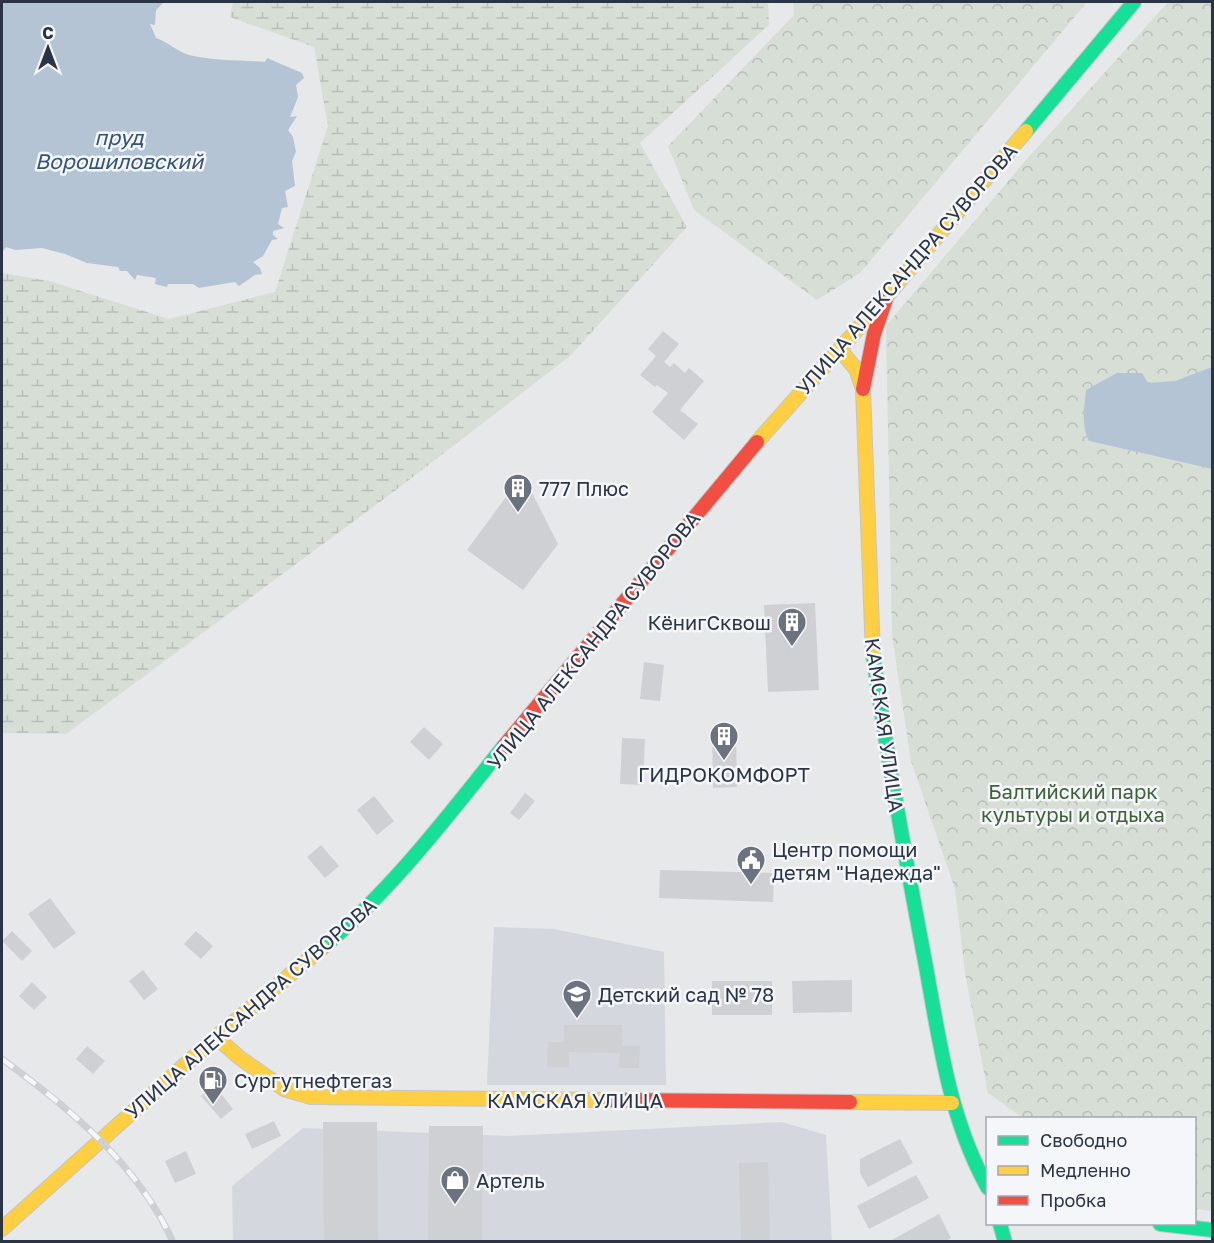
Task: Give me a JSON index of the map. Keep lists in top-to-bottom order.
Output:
{
  "streets": {
    "main road": ["УЛИЦА АЛЕКСАНДРА СУВОРОВА", "КАМСКАЯ УЛИЦА"]
  },
  "crossings": [
    ["УЛИЦА АЛЕКСАНДРА СУВОРОВА", "КАМСКАЯ УЛИЦА"]
  ],
  "water": ["пруд Ворошиловский"],
  "parks": ["Балтийский парк культуры и отдыха"],
  "places": {
    "building": ["777 Плюс", "КёнигСквош", "ГИДРОКОМФОРТ"],
    "public building": ["Центр помощи детям \"Надежда\""],
    "school or university": ["Детский сад № 78"],
    "fuel station": ["Сургутнефтегаз"],
    "shop": ["Артель"]
  },
  "legend": ["Свободно", "Медленно", "Пробка"],
  "north": "top"
}
